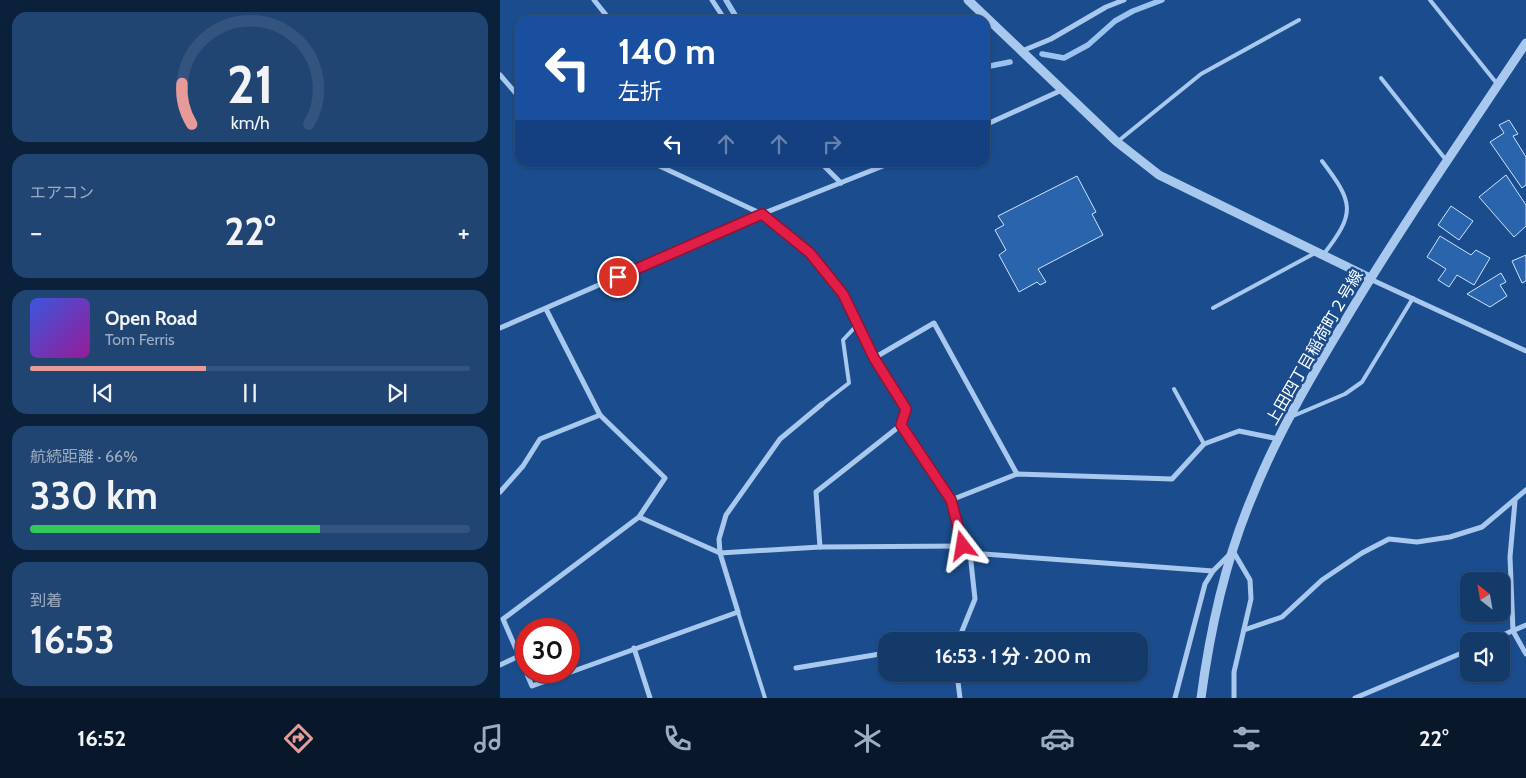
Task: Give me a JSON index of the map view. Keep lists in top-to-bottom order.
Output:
{
  "streets": {
    "street": ["上田四丁目稲荷町２号線"]
  },
  "north": "top left",
  "page": {
    "turn": ["140 m", "左折"],
    "tile": [
      "エアコン",
      ["航続距離 · 66%", "330 km"],
      ["到着", "16:53"]
    ],
    "heat": ["−", "22°", "+"],
    "song": ["Open Road", "Tom Ferris"],
    "limit": "30",
    "trip": "16:53 · 1 分 · 200 m",
    "tabs": ["16:52", "22°"],
    "gauge": ["21", "km/h"]
  }
}
